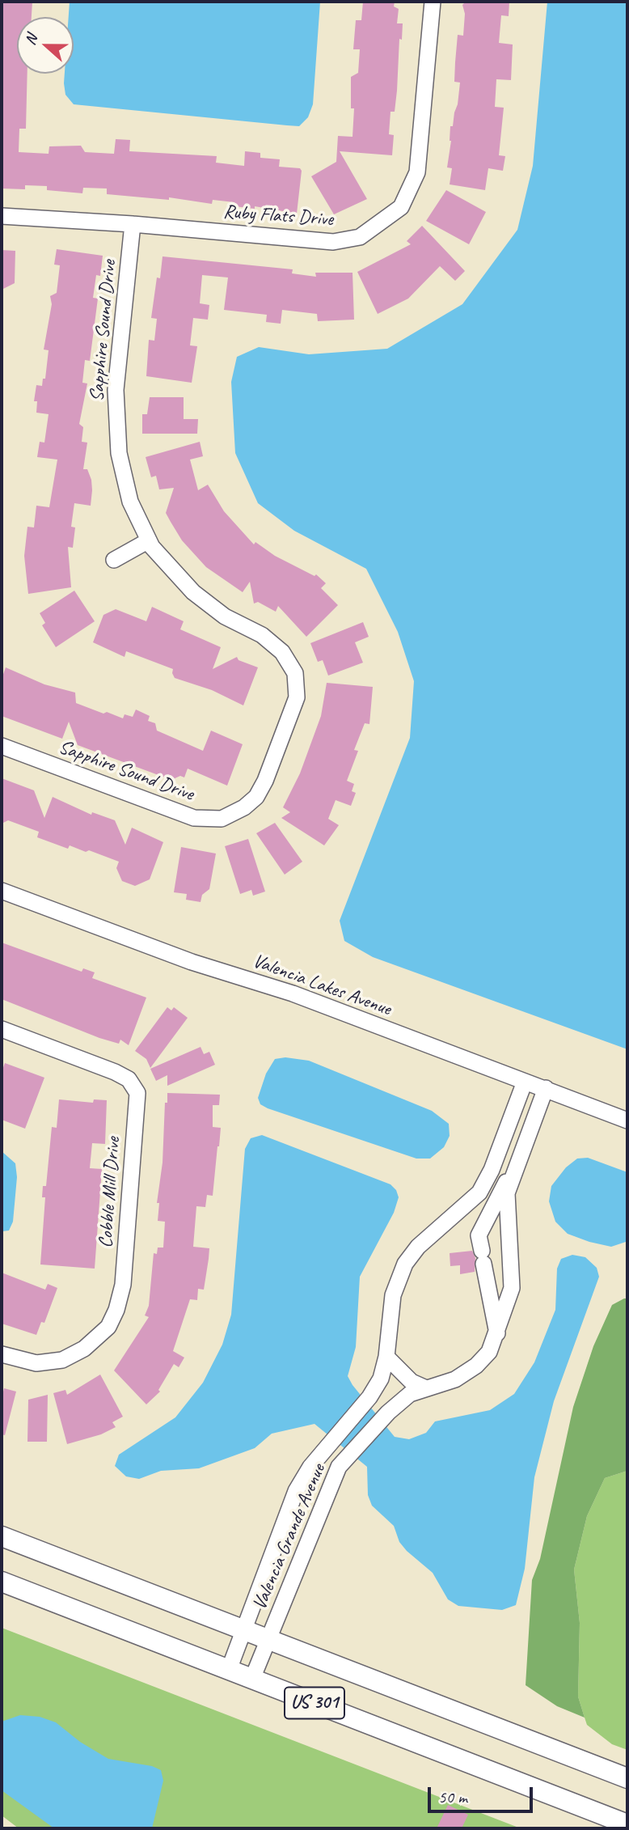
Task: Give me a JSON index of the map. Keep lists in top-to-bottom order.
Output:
{
  "streets": {
    "main road": ["US 301"],
    "street": [
      "Ruby Flats Drive",
      "Sapphire Sound Drive",
      "Valencia Lakes Avenue",
      "Cobble Mill Drive",
      "Valencia Grande Avenue"
    ]
  },
  "crossings": [
    ["Ruby Flats Drive", "Sapphire Sound Drive"],
    ["Valencia Lakes Avenue", "Valencia Grande Avenue"],
    ["Valencia Grande Avenue", "US 301"]
  ],
  "scale_bar": "50 m",
  "north": "left"
}
